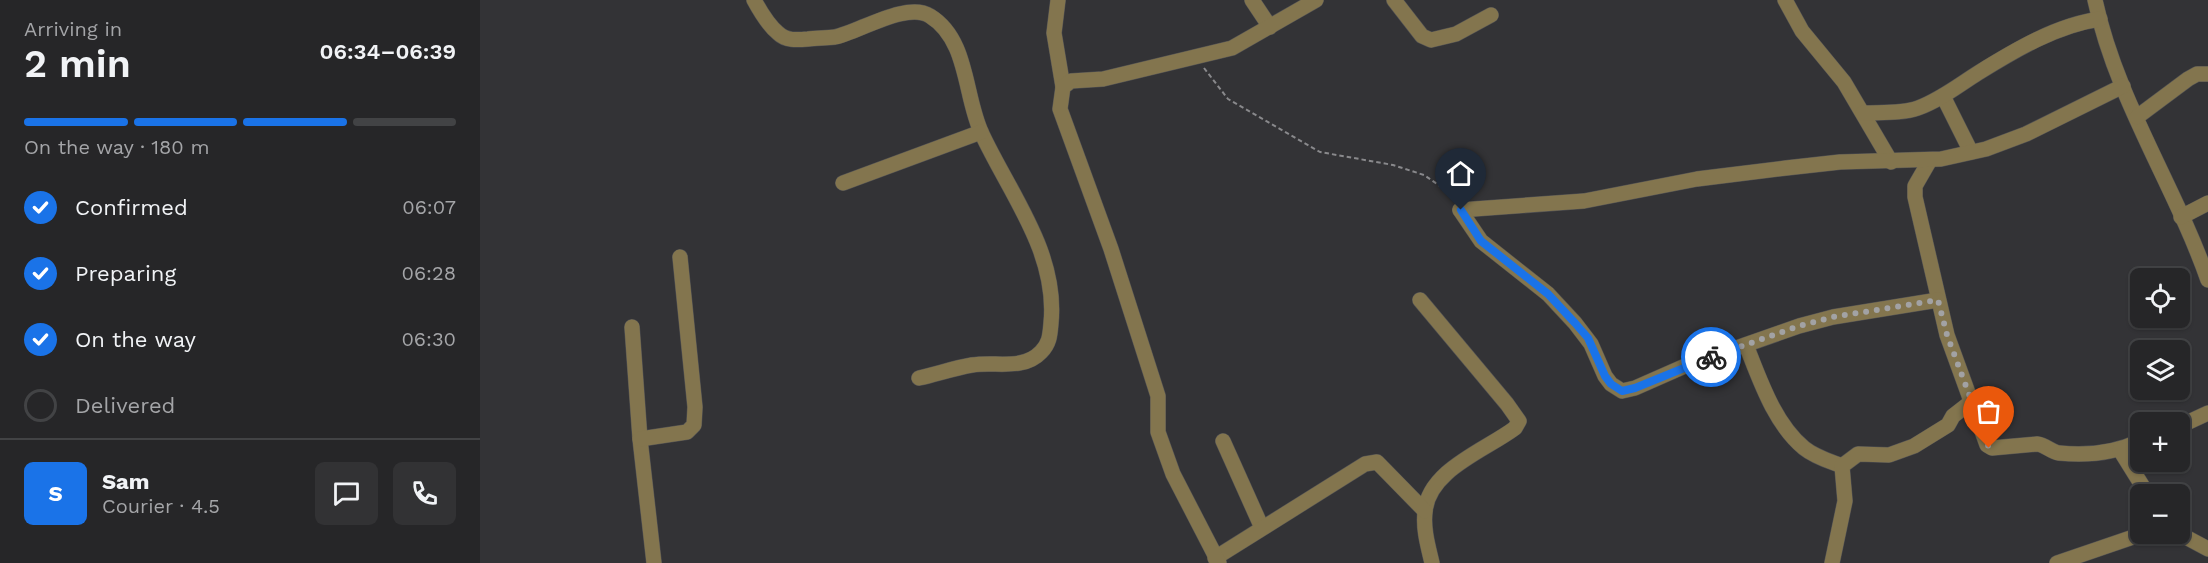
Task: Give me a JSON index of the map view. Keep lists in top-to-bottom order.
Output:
{
  "page": {
    "heading": ["2 min", "Arriving in", "06:34–06:39"],
    "panel": ["Sam", "Courier · 4.5"],
    "bar": "On the way · 180 m",
    "list": [
      ["Confirmed", "06:07"],
      ["Preparing", "06:28"],
      ["On the way", "06:30"],
      "Delivered"
    ],
    "map_buttons": ["+", "−"],
    "round": "S"
  }
}
